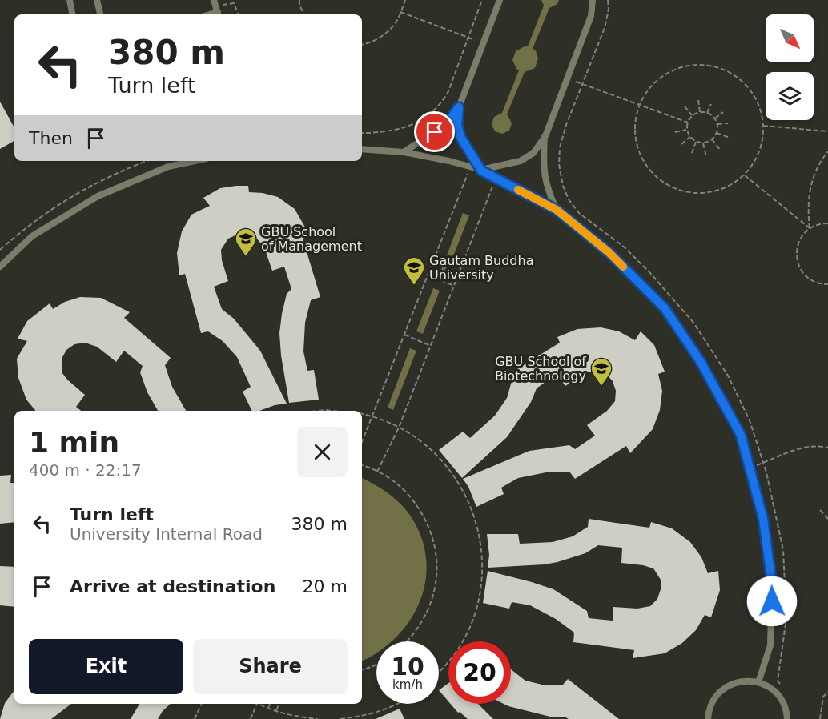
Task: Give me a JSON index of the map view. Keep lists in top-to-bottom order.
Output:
{
  "places": {
    "school or university": ["GBU School of Management", "Gautam Buddha University", "GBU School of Biotechnology"]
  },
  "north": "bottom right",
  "page": {
    "turn": ["380 m", "Turn left"],
    "then": "Then",
    "heading": ["1 min", "400 m · 22:17"],
    "list": [
      {
        "name": "Turn left",
        "note": "University Internal Road",
        "value": "380 m"
      },
      {
        "name": "Arrive at destination",
        "value": "20 m"
      }
    ],
    "buttons": ["Exit", "Share"],
    "speed": "10 km/h",
    "limit": "20"
  }
}
